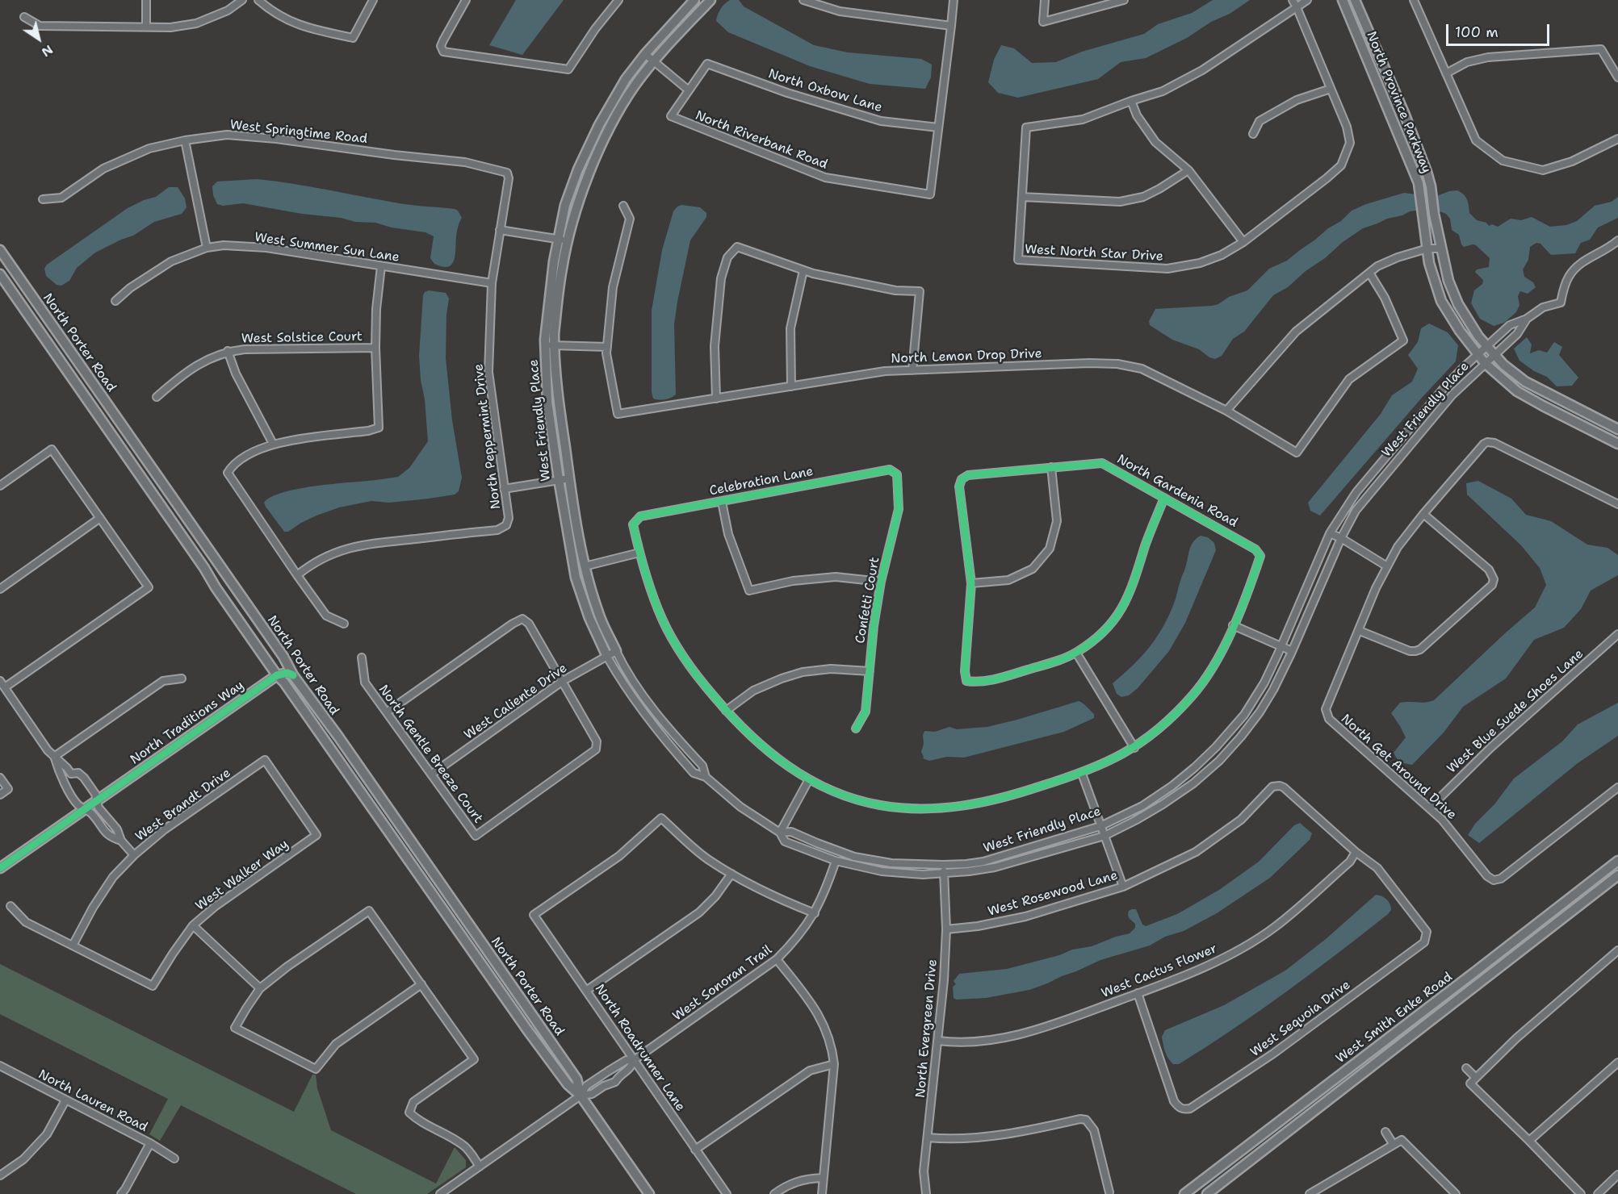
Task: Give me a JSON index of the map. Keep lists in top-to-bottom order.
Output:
{
  "streets": {
    "street": [
      "North Oxbow Lane",
      "North Province Parkway",
      "West Springtime Road",
      "North Riverbank Road",
      "West Summer Sun Lane",
      "West North Star Drive",
      "West Solstice Court",
      "North Porter Road",
      "North Lemon Drop Drive",
      "West Friendly Place",
      "North Peppermint Drive",
      "Celebration Lane",
      "North Gardenia Road",
      "Confetti Court",
      "West Caliente Drive",
      "West Blue Suede Shoes Lane",
      "North Traditions Way",
      "North Gentle Breeze Court",
      "North Get Around Drive",
      "West Brandt Drive",
      "West Walker Way",
      "West Rosewood Lane",
      "West Cactus Flower",
      "West Sonoran Trail",
      "West Smith Enke Road",
      "West Sequoia Drive",
      "North Evergreen Drive",
      "North Roadrunner Lane",
      "North Lauren Road"
    ]
  },
  "crossings": [
    ["North Oxbow Lane", "North Riverbank Road"],
    ["North Province Parkway", "West Friendly Place"],
    ["West Springtime Road", "North Peppermint Drive"],
    ["West Summer Sun Lane", "North Peppermint Drive"],
    ["North Porter Road", "North Traditions Way"],
    ["North Porter Road", "West Sonoran Trail"],
    ["West Friendly Place", "West Caliente Drive"],
    ["West Friendly Place", "West Sonoran Trail"],
    ["West Friendly Place", "North Evergreen Drive"],
    ["Celebration Lane", "Confetti Court"],
    ["West Caliente Drive", "North Gentle Breeze Court"],
    ["West Blue Suede Shoes Lane", "North Get Around Drive"],
    ["West Brandt Drive", "West Walker Way"],
    ["West Rosewood Lane", "West Cactus Flower"],
    ["West Rosewood Lane", "West Sequoia Drive"],
    ["West Rosewood Lane", "North Evergreen Drive"],
    ["West Cactus Flower", "West Sequoia Drive"],
    ["West Cactus Flower", "North Evergreen Drive"],
    ["West Sonoran Trail", "North Roadrunner Lane"]
  ],
  "scale_bar": "100 m",
  "north": "bottom right"
}
